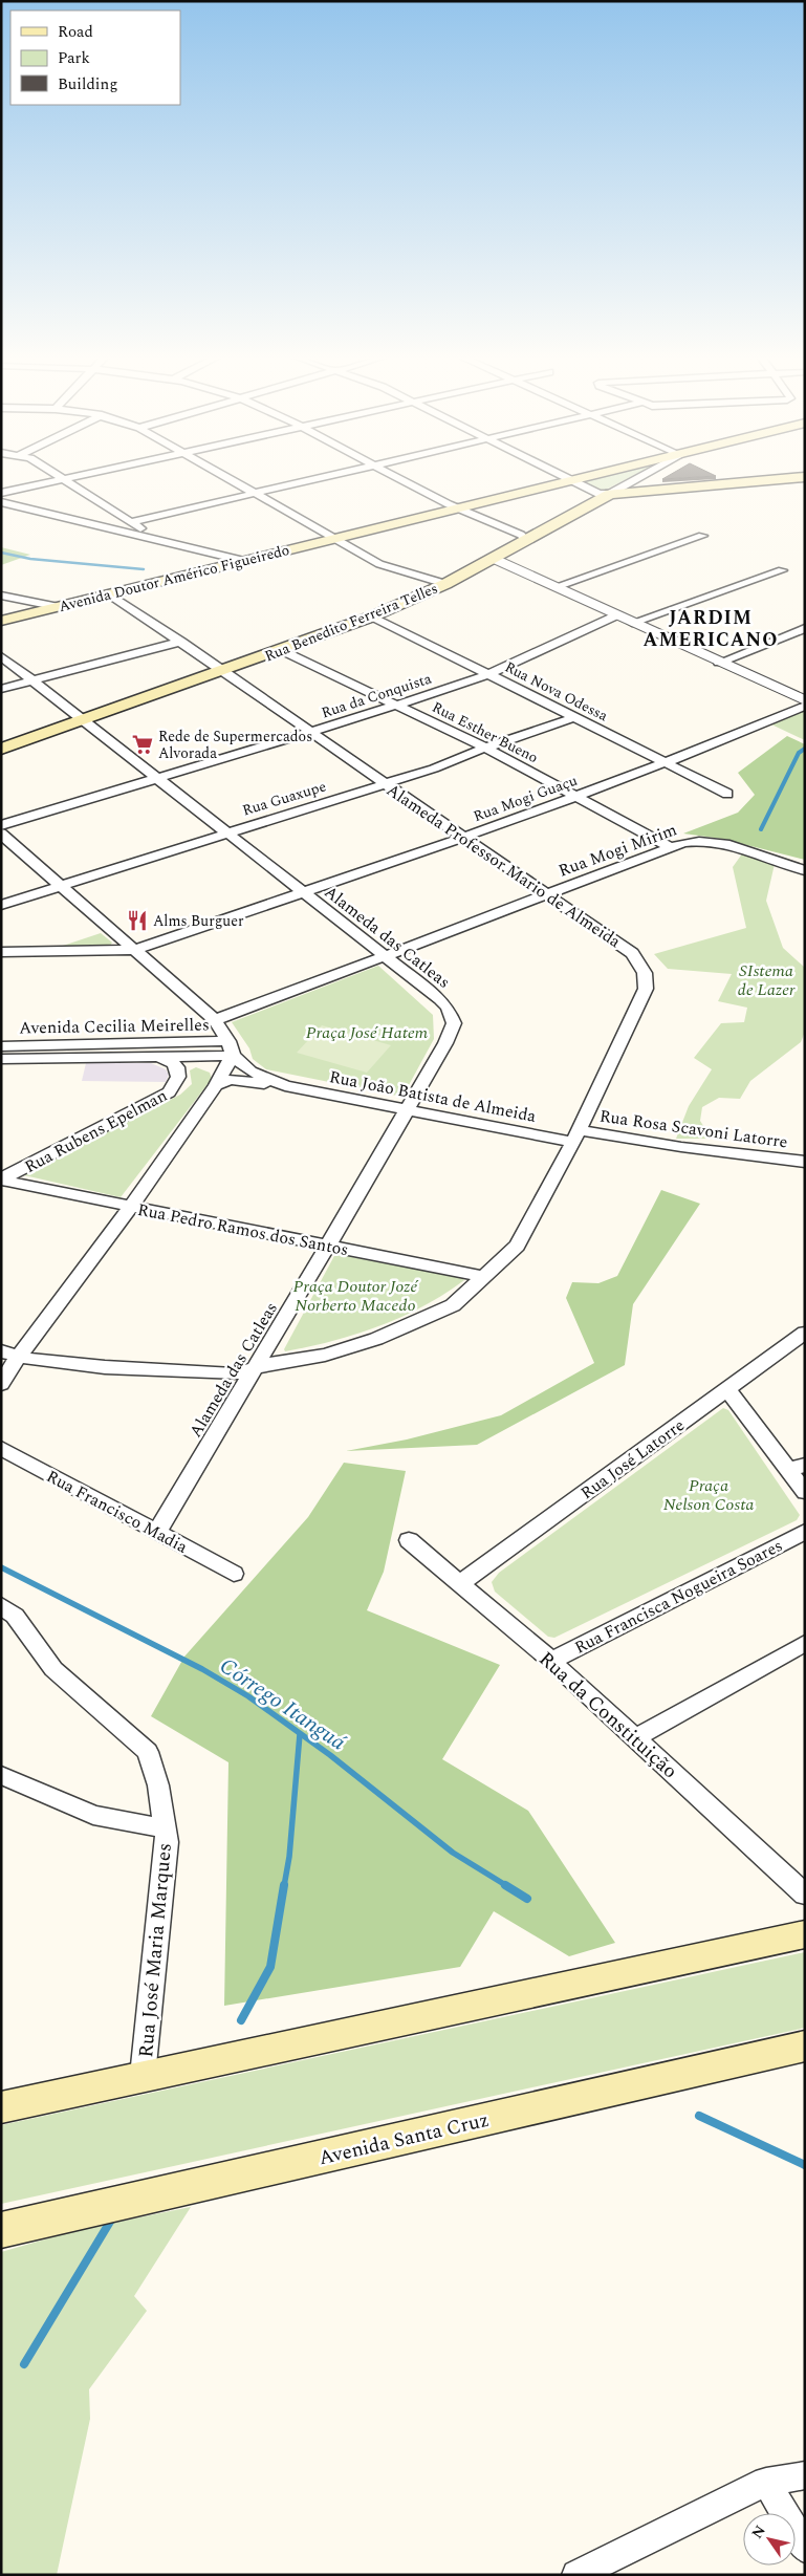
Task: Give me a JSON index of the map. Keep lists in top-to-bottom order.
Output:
{
  "streets": {
    "main road": ["Avenida Doutor Américo Figueiredo", "Rua Benedito Ferreira Telles", "Avenida Santa Cruz"],
    "street": [
      "Rua Nova Odessa",
      "Rua da Conquista",
      "Rua Esther Bueno",
      "Rua Guaxupe",
      "Rua Mogi Guaçu",
      "Rua Mogi Mirim",
      "Alameda Professor Mario de Almeida",
      "Alameda das Catleas",
      "Avenida Cecilia Meirelles",
      "Rua João Batista de Almeida",
      "Rua Rosa Scavoni Latorre",
      "Rua Rubens Epelman",
      "Rua Pedro Ramos dos Santos",
      "Rua José Latorre",
      "Rua Francisco Madia",
      "Rua Francisca Nogueira Soares",
      "Rua da Constituição",
      "Rua José Maria Marques"
    ]
  },
  "crossings": [
    ["Avenida Doutor Américo Figueiredo", "Alameda Professor Mario de Almeida"],
    ["Rua Benedito Ferreira Telles", "Rua Nova Odessa"],
    ["Rua Benedito Ferreira Telles", "Rua Esther Bueno"],
    ["Rua Benedito Ferreira Telles", "Alameda Professor Mario de Almeida"],
    ["Rua Benedito Ferreira Telles", "Alameda das Catleas"],
    ["Rua Nova Odessa", "Rua da Conquista"],
    ["Rua Nova Odessa", "Rua Guaxupe"],
    ["Rua Nova Odessa", "Rua Mogi Guaçu"],
    ["Rua da Conquista", "Rua Esther Bueno"],
    ["Rua da Conquista", "Alameda Professor Mario de Almeida"],
    ["Rua da Conquista", "Alameda das Catleas"],
    ["Rua Esther Bueno", "Rua Guaxupe"],
    ["Rua Esther Bueno", "Rua Mogi Guaçu"],
    ["Rua Esther Bueno", "Rua Mogi Mirim"],
    ["Rua Guaxupe", "Alameda Professor Mario de Almeida"],
    ["Rua Guaxupe", "Alameda das Catleas"],
    ["Rua Guaxupe", "Rua João Batista de Almeida"],
    ["Rua Mogi Guaçu", "Alameda Professor Mario de Almeida"],
    ["Rua Mogi Guaçu", "Alameda das Catleas"],
    ["Rua Mogi Guaçu", "Rua João Batista de Almeida"],
    ["Rua Mogi Mirim", "Alameda Professor Mario de Almeida"],
    ["Rua Mogi Mirim", "Alameda das Catleas"],
    ["Rua Mogi Mirim", "Rua João Batista de Almeida"],
    ["Alameda Professor Mario de Almeida", "Alameda das Catleas"],
    ["Alameda Professor Mario de Almeida", "Rua João Batista de Almeida"],
    ["Alameda Professor Mario de Almeida", "Rua Rosa Scavoni Latorre"],
    ["Alameda Professor Mario de Almeida", "Rua Pedro Ramos dos Santos"],
    ["Alameda das Catleas", "Rua João Batista de Almeida"],
    ["Alameda das Catleas", "Rua Pedro Ramos dos Santos"],
    ["Alameda das Catleas", "Rua Francisco Madia"],
    ["Avenida Cecilia Meirelles", "Rua João Batista de Almeida"],
    ["Rua João Batista de Almeida", "Rua Rosa Scavoni Latorre"],
    ["Rua Rubens Epelman", "Rua Pedro Ramos dos Santos"],
    ["Rua José Latorre", "Rua da Constituição"],
    ["Rua Francisca Nogueira Soares", "Rua da Constituição"]
  ],
  "districts": ["JARDIM AMERICANO"],
  "water": ["Córrego Itanguá"],
  "parks": [
    "SIstema de Lazer",
    "Praça José Hatem",
    "Praça Doutor Jozé Norberto Macedo",
    "Praça Nelson Costa"
  ],
  "places": {
    "supermarket": ["Rede de Supermercados Alvorada"],
    "restaurant": ["Alms Burguer"]
  },
  "legend": ["Road", "Park", "Building"],
  "north": "top left"
}
